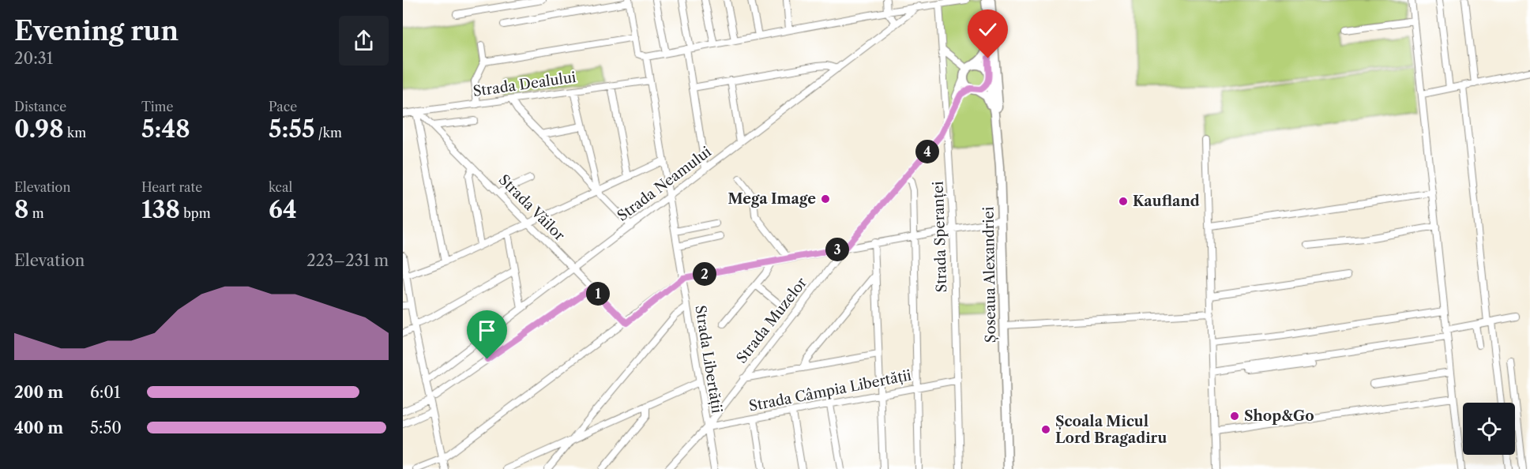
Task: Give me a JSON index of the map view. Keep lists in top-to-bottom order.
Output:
{
  "streets": {
    "main road": ["Șoseaua Alexandriei"],
    "street": [
      "Strada Dealului",
      "Strada Neamului",
      "Strada Văilor",
      "Strada Speranței",
      "Strada Muzelor",
      "Strada Libertății",
      "Strada Câmpia Libertății"
    ]
  },
  "crossings": [
    ["Strada Dealului", "Strada Văilor"],
    ["Strada Dealului", "Strada Libertății"],
    ["Strada Neamului", "Strada Văilor"],
    ["Strada Neamului", "Strada Libertății"],
    ["Strada Speranței", "Strada Muzelor"],
    ["Strada Speranței", "Strada Câmpia Libertății"],
    ["Strada Muzelor", "Strada Libertății"],
    ["Strada Muzelor", "Strada Câmpia Libertății"],
    ["Strada Libertății", "Strada Câmpia Libertății"]
  ],
  "places": [
    "Mega Image",
    "Kaufland",
    "Shop&Go",
    "Școala Micul Lord Bragadiru"
  ],
  "page": {
    "heading": ["Evening run", "20:31"],
    "stats": [
      ["Distance", "0.98 km"],
      ["Time", "5:48"],
      ["Pace", "5:55 /km"],
      ["Elevation", "8 m"],
      ["Heart rate", "138 bpm"],
      ["kcal", "64"]
    ],
    "pins": [
      "4",
      "3",
      "2",
      "1"
    ],
    "chart": ["Elevation", "223–231 m"],
    "list": [
      {
        "name": "200 m",
        "note": "6:01"
      },
      {
        "name": "400 m",
        "note": "5:50"
      }
    ]
  }
}
